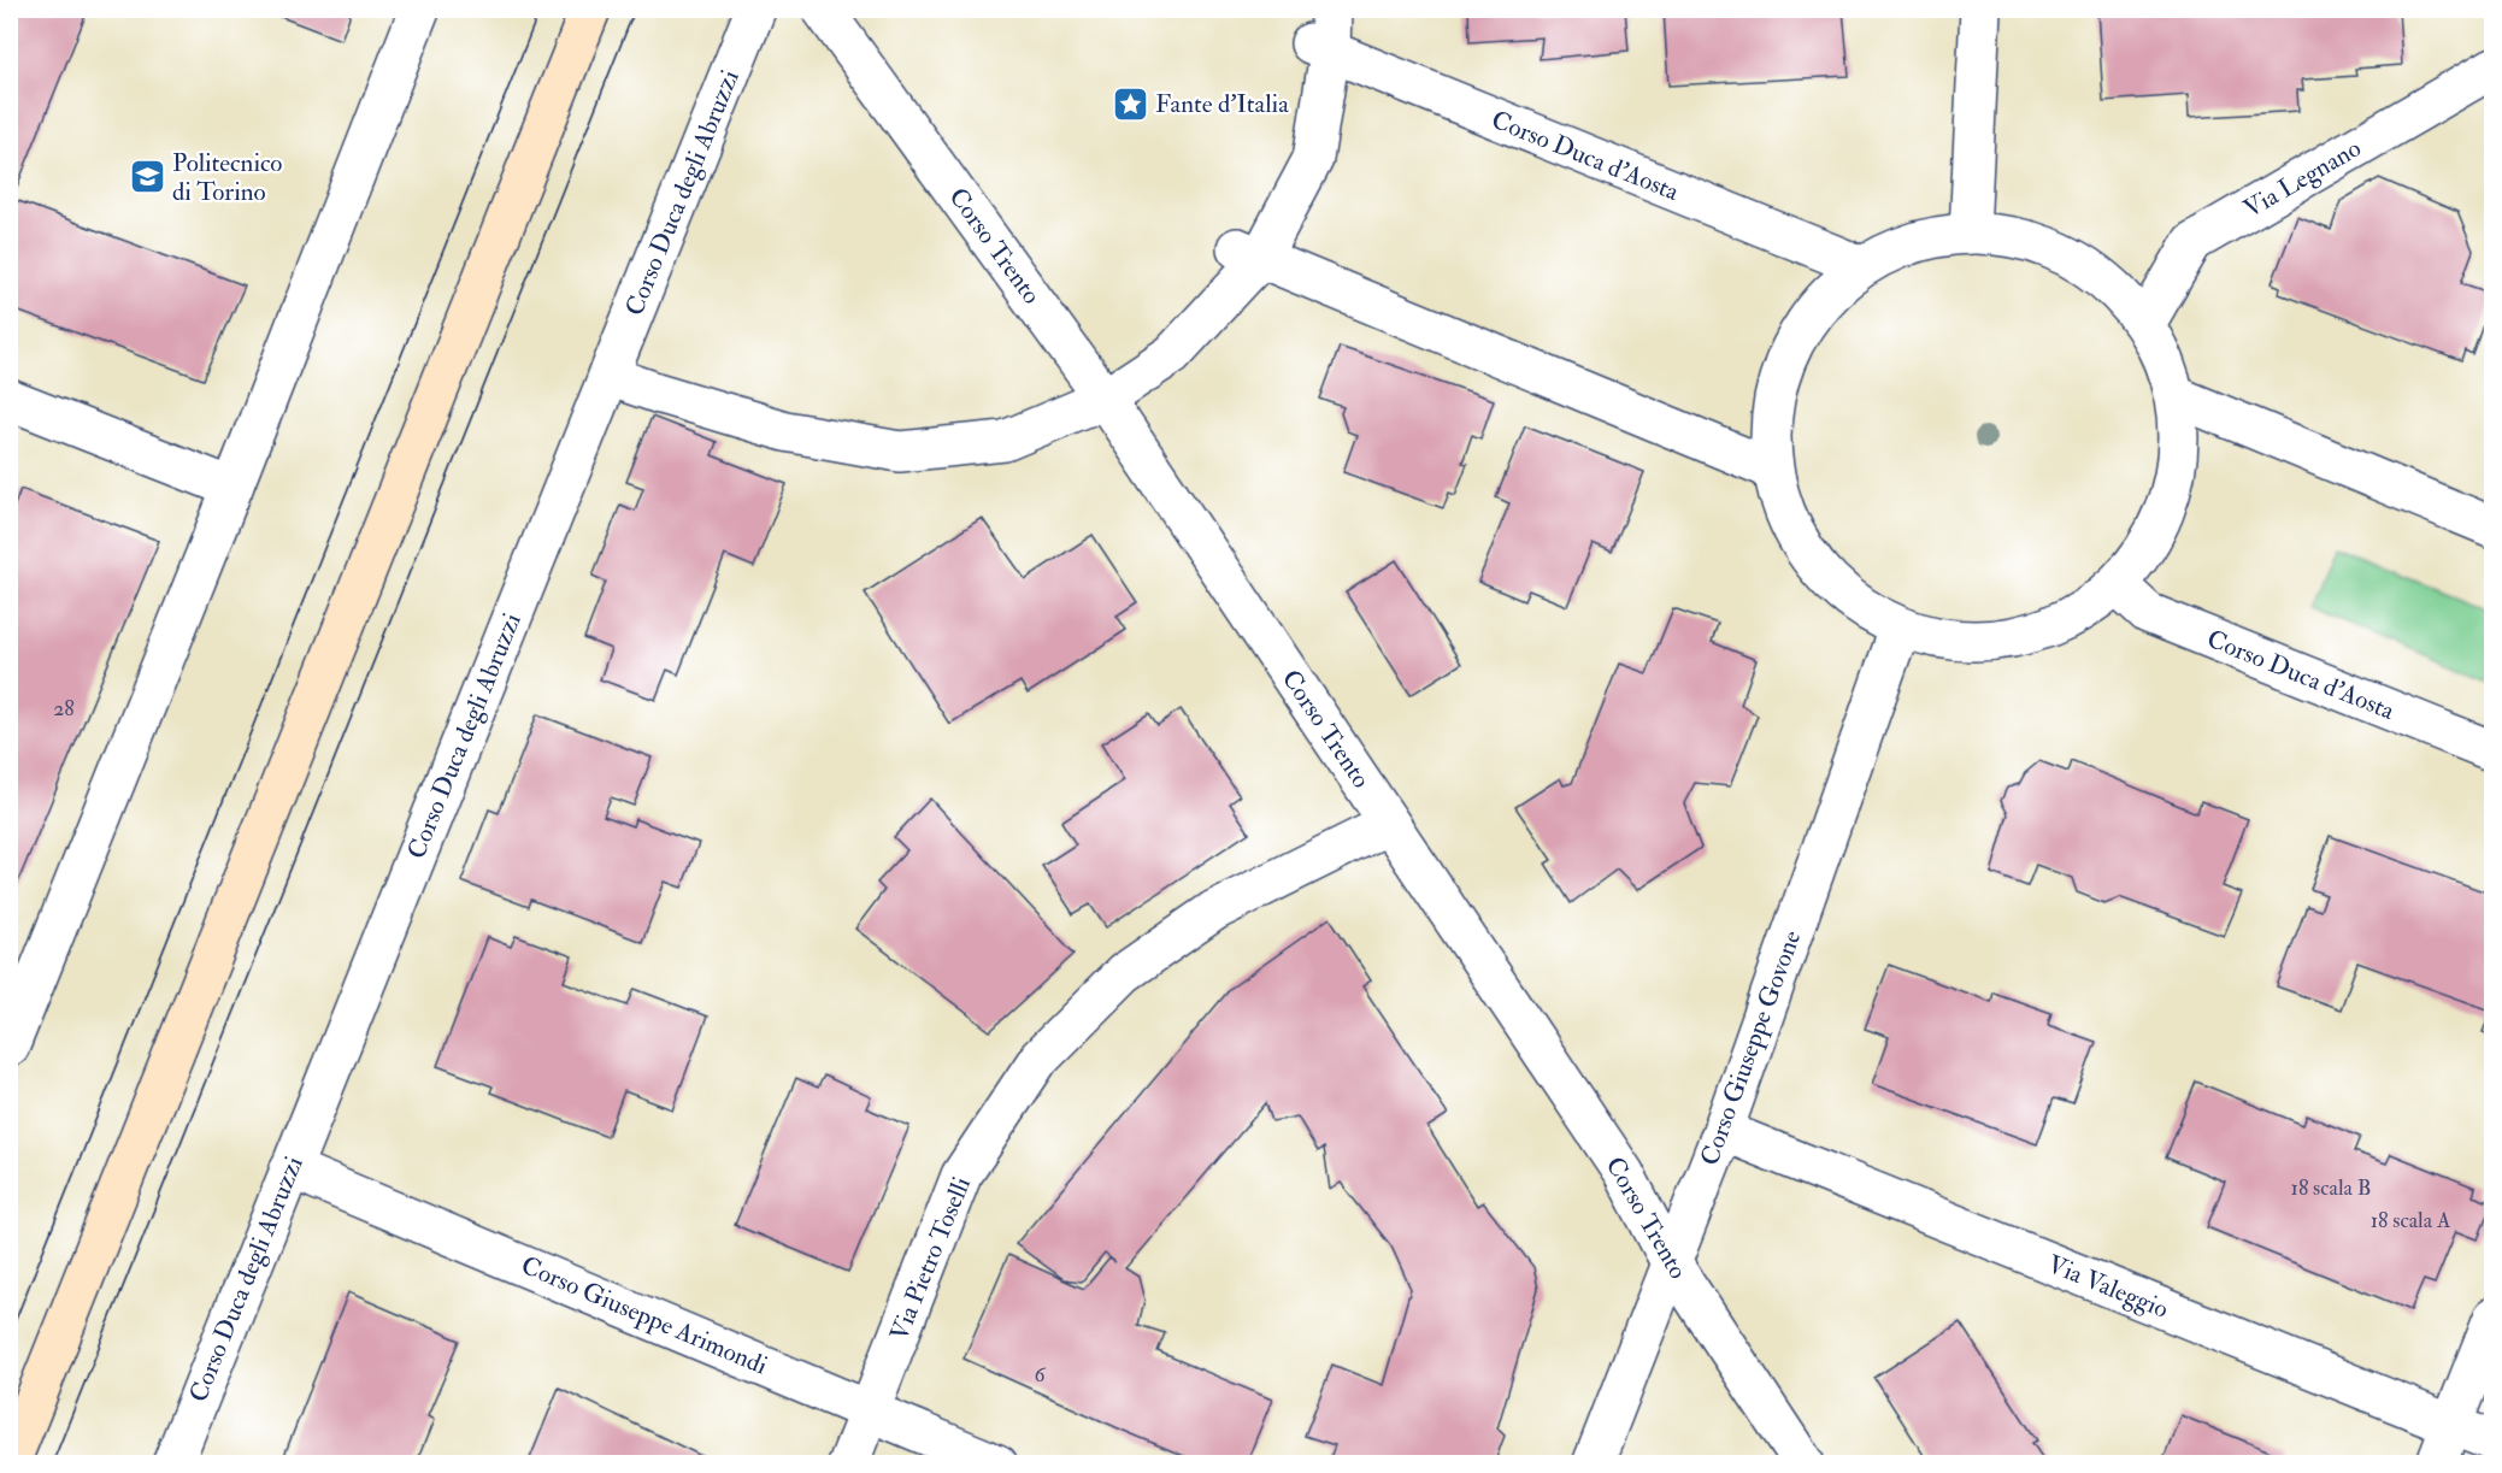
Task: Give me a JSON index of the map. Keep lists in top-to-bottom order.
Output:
{
  "streets": {
    "street": [
      "Corso Duca d'Aosta",
      "Via Legnano",
      "Corso Duca degli Abruzzi",
      "Corso Trento",
      "Corso Giuseppe Govone",
      "Via Pietro Toselli",
      "Via Valeggio",
      "Corso Giuseppe Arimondi"
    ]
  },
  "crossings": [
    ["Corso Duca degli Abruzzi", "Corso Giuseppe Arimondi"],
    ["Corso Trento", "Corso Giuseppe Govone"],
    ["Corso Trento", "Via Pietro Toselli"],
    ["Corso Giuseppe Govone", "Via Valeggio"],
    ["Via Pietro Toselli", "Corso Giuseppe Arimondi"]
  ],
  "places": {
    "place": ["Fante d'Italia"],
    "school or university": ["Politecnico di Torino"]
  },
  "house_numbers": [
    "28",
    "18 scala B",
    "18 scala A",
    "6"
  ]
}
